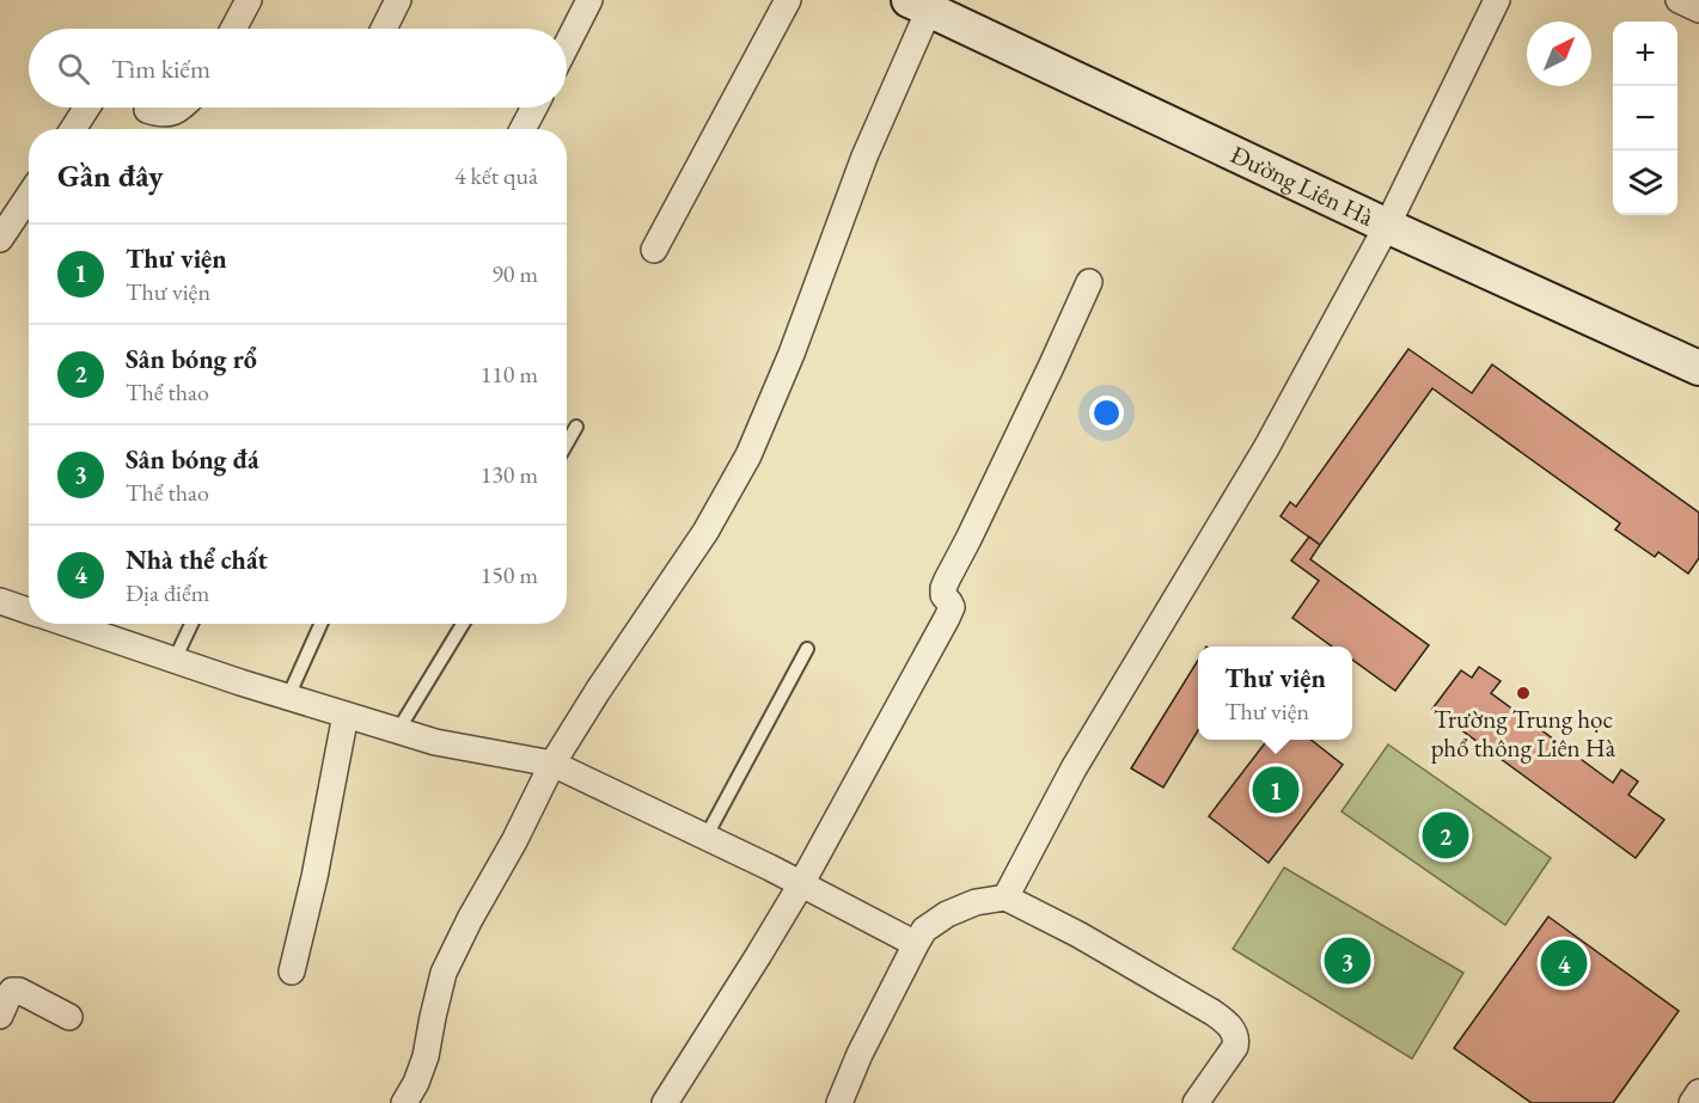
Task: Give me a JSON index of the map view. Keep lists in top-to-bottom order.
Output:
{
  "streets": {
    "main road": ["Đường Liên Hà"]
  },
  "places": ["Trường Trung học phổ thông Liên Hà"],
  "north": "top right",
  "page": {
    "map_buttons": ["+", "−"],
    "search": "Tìm kiếm",
    "heading": ["Gần đây", "4 kết quả"],
    "list": [
      {
        "mark": "1",
        "name": "Thư viện",
        "note": "Thư viện",
        "value": "90 m"
      },
      {
        "mark": "2",
        "name": "Sân bóng rổ",
        "note": "Thể thao",
        "value": "110 m"
      },
      {
        "mark": "3",
        "name": "Sân bóng đá",
        "note": "Thể thao",
        "value": "130 m"
      },
      {
        "mark": "4",
        "name": "Nhà thể chất",
        "note": "Địa điểm",
        "value": "150 m"
      }
    ],
    "popup": ["Thư viện", "Thư viện"],
    "pins": [
      "1",
      "2",
      "3",
      "4"
    ]
  }
}
